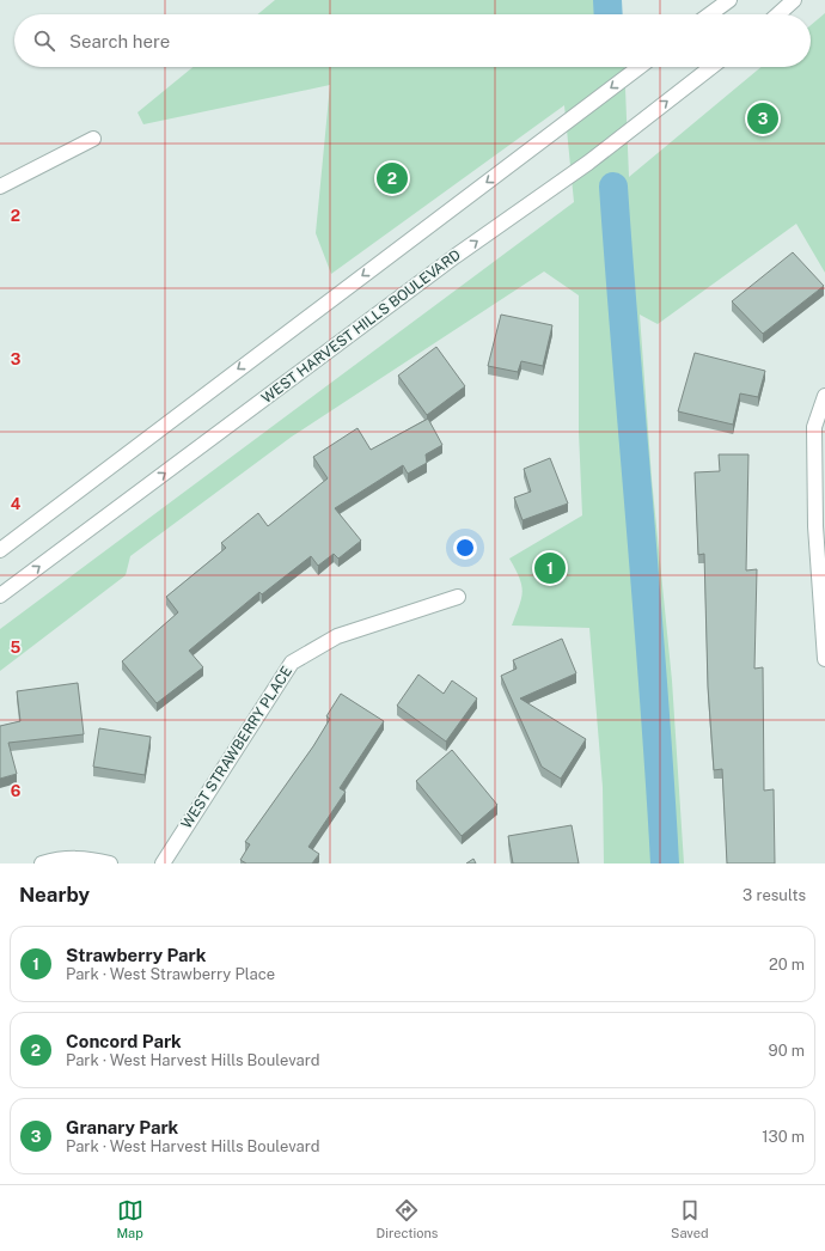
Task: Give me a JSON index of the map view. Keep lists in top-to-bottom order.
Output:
{
  "streets": {
    "street": ["WEST HARVEST HILLS BOULEVARD", "WEST STRAWBERRY PLACE"]
  },
  "page": {
    "search": "Search here",
    "pins": ["3", "2", "1"],
    "heading": ["Nearby", "3 results"],
    "list": [
      {
        "mark": "1",
        "name": "Strawberry Park",
        "note": "Park · West Strawberry Place",
        "value": "20 m"
      },
      {
        "mark": "2",
        "name": "Concord Park",
        "note": "Park · West Harvest Hills Boulevard",
        "value": "90 m"
      },
      {
        "mark": "3",
        "name": "Granary Park",
        "note": "Park · West Harvest Hills Boulevard",
        "value": "130 m"
      }
    ],
    "nav": ["Map", "Directions", "Saved"]
  },
  "grid": {
    "rows": [
      "2",
      "3",
      "4",
      "5",
      "6"
    ]
  }
}
